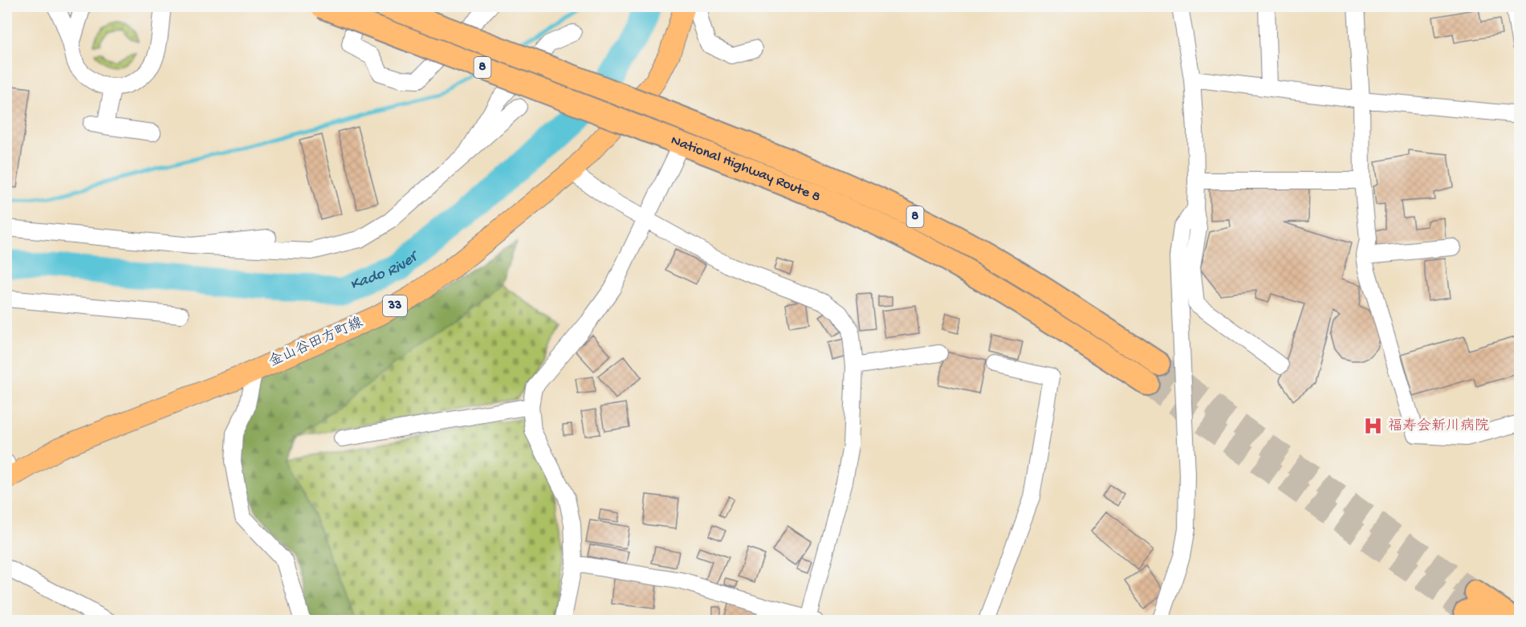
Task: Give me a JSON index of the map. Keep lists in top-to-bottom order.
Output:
{
  "streets": {
    "highway": ["8", "National Highway Route 8"],
    "main road": ["33", "金山谷田方町線"]
  },
  "water": ["Kado River"],
  "places": {
    "hospital": ["福寿会新川病院"]
  }
}
